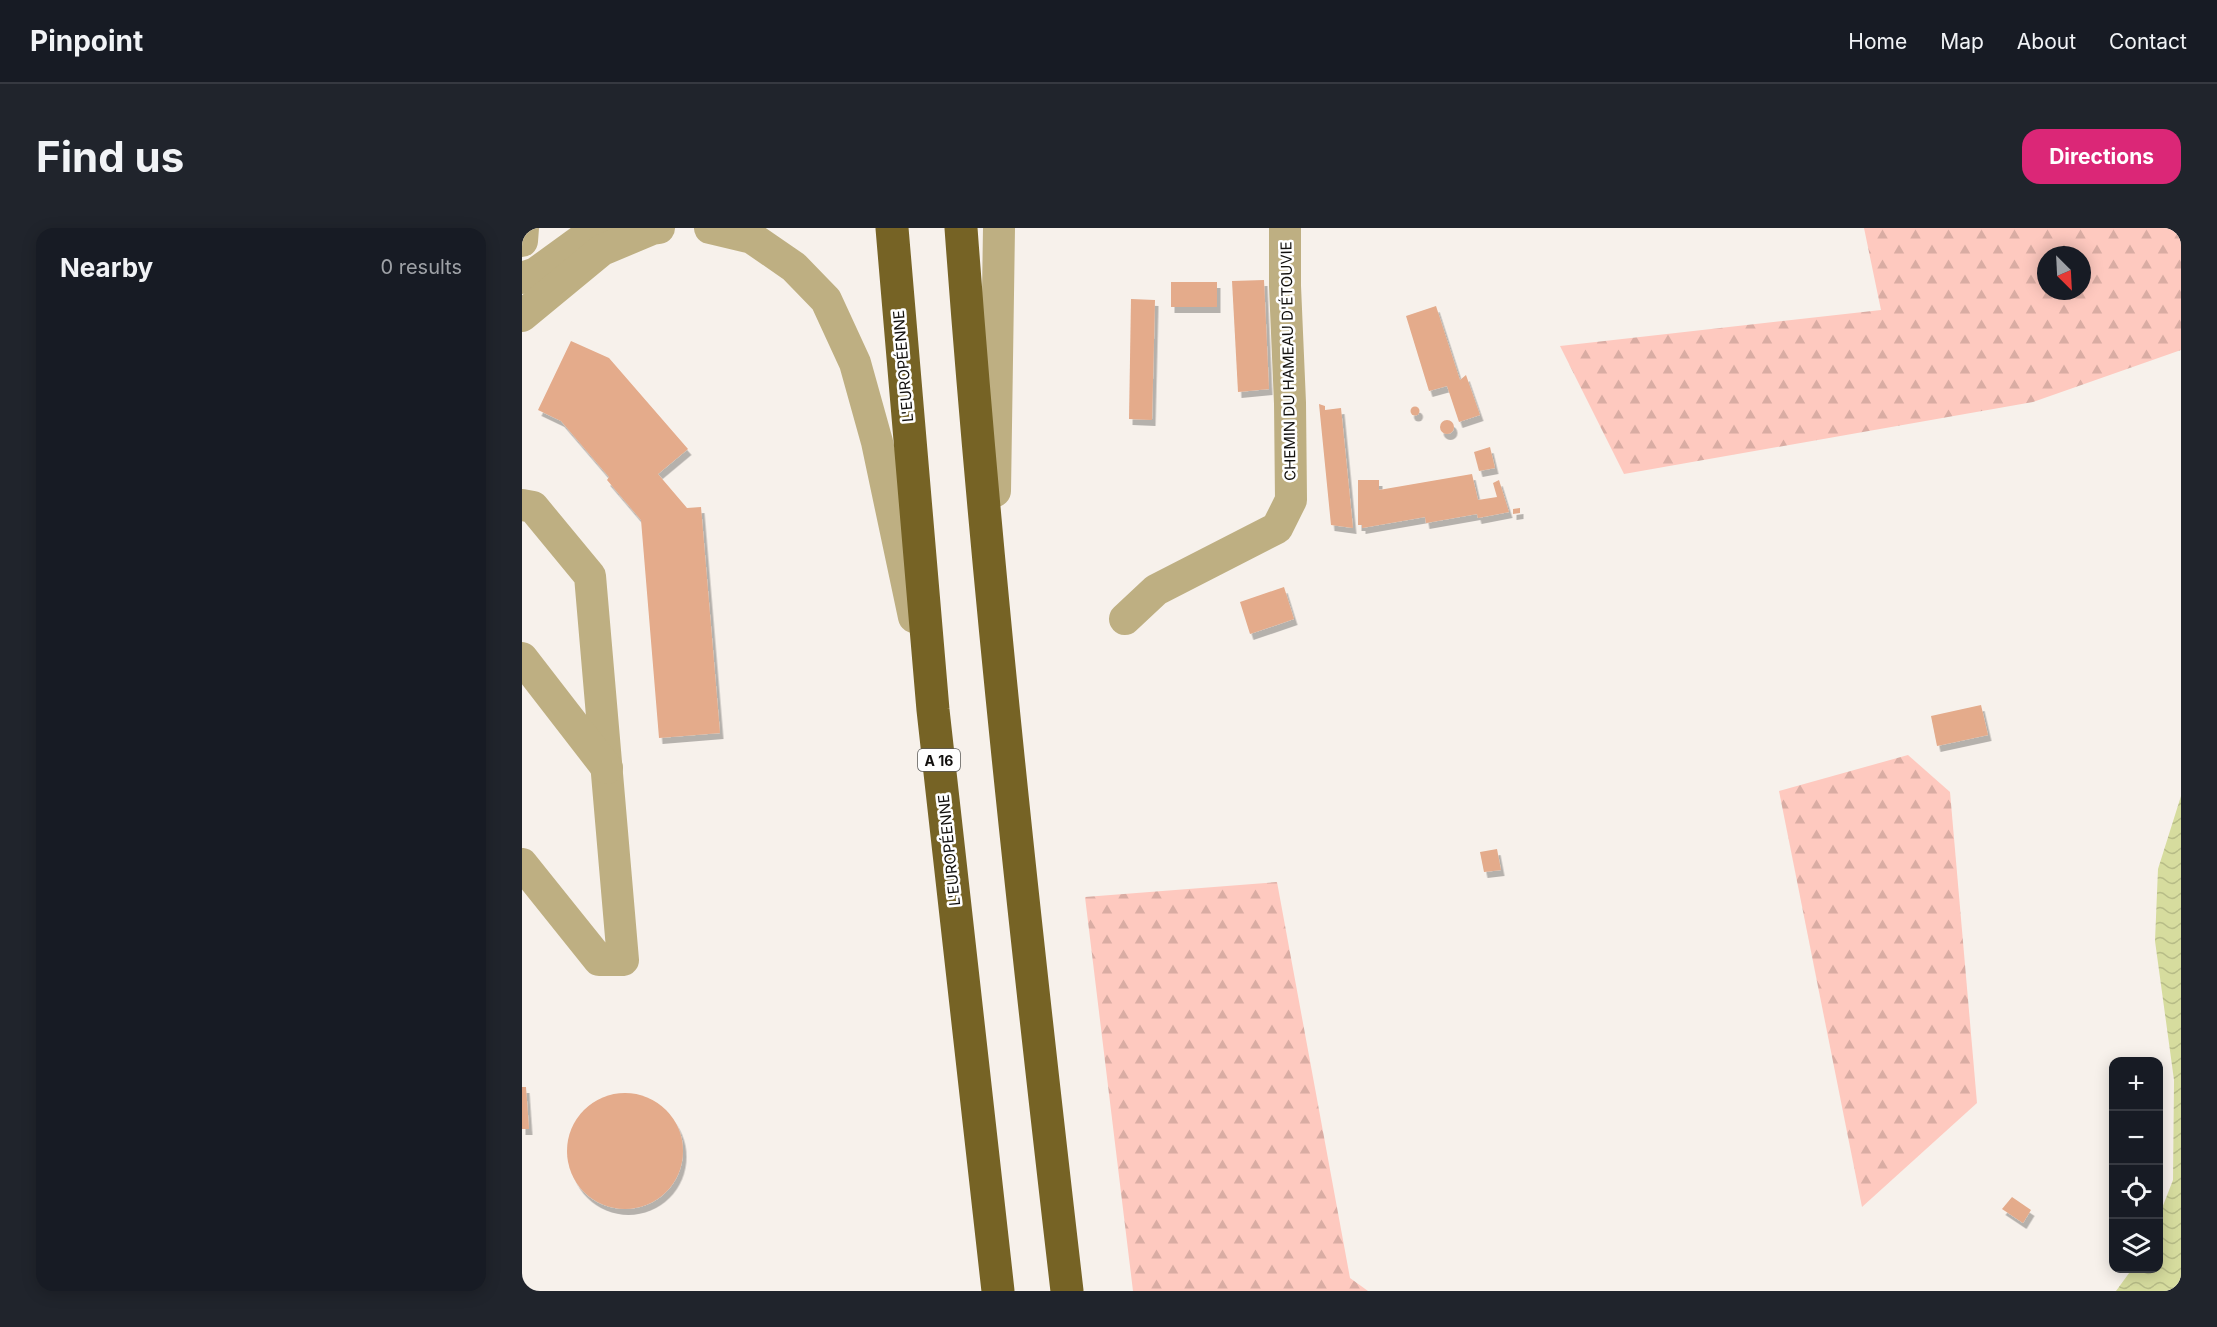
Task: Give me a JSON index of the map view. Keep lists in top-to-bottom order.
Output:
{
  "streets": {
    "highway": ["L'EUROPÉENNE", "A 16"],
    "street": ["CHEMIN DU HAMEAU D'ÉTOUVIE"]
  },
  "north": "bottom right",
  "page": {
    "header": "Pinpoint",
    "nav": [
      "Home",
      "Map",
      "About",
      "Contact"
    ],
    "buttons": "Directions",
    "title": "Find us",
    "heading": ["Nearby", "0 results"],
    "map_buttons": ["+", "−"]
  }
}
